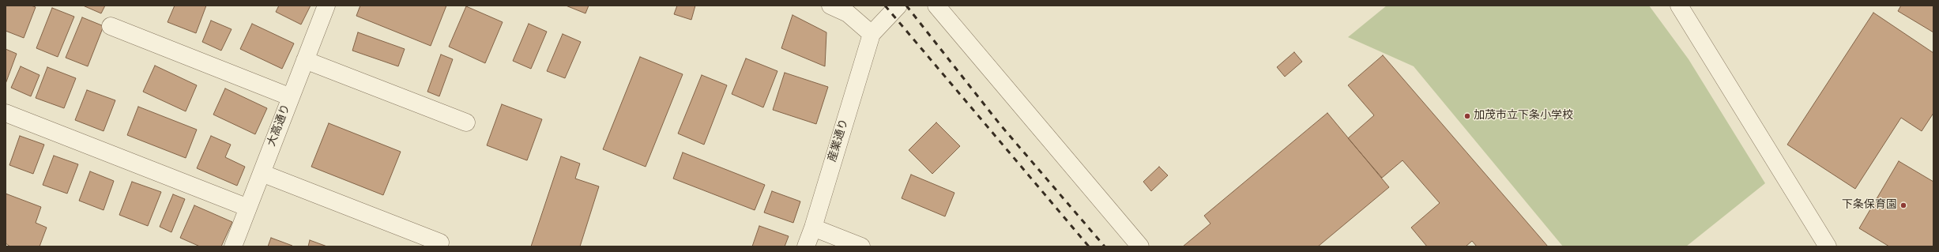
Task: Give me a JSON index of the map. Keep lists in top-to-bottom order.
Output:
{
  "streets": {
    "street": ["大高通り", "産業通り"]
  },
  "places": ["加茂市立下条小学校", "下条保育園"]
}
